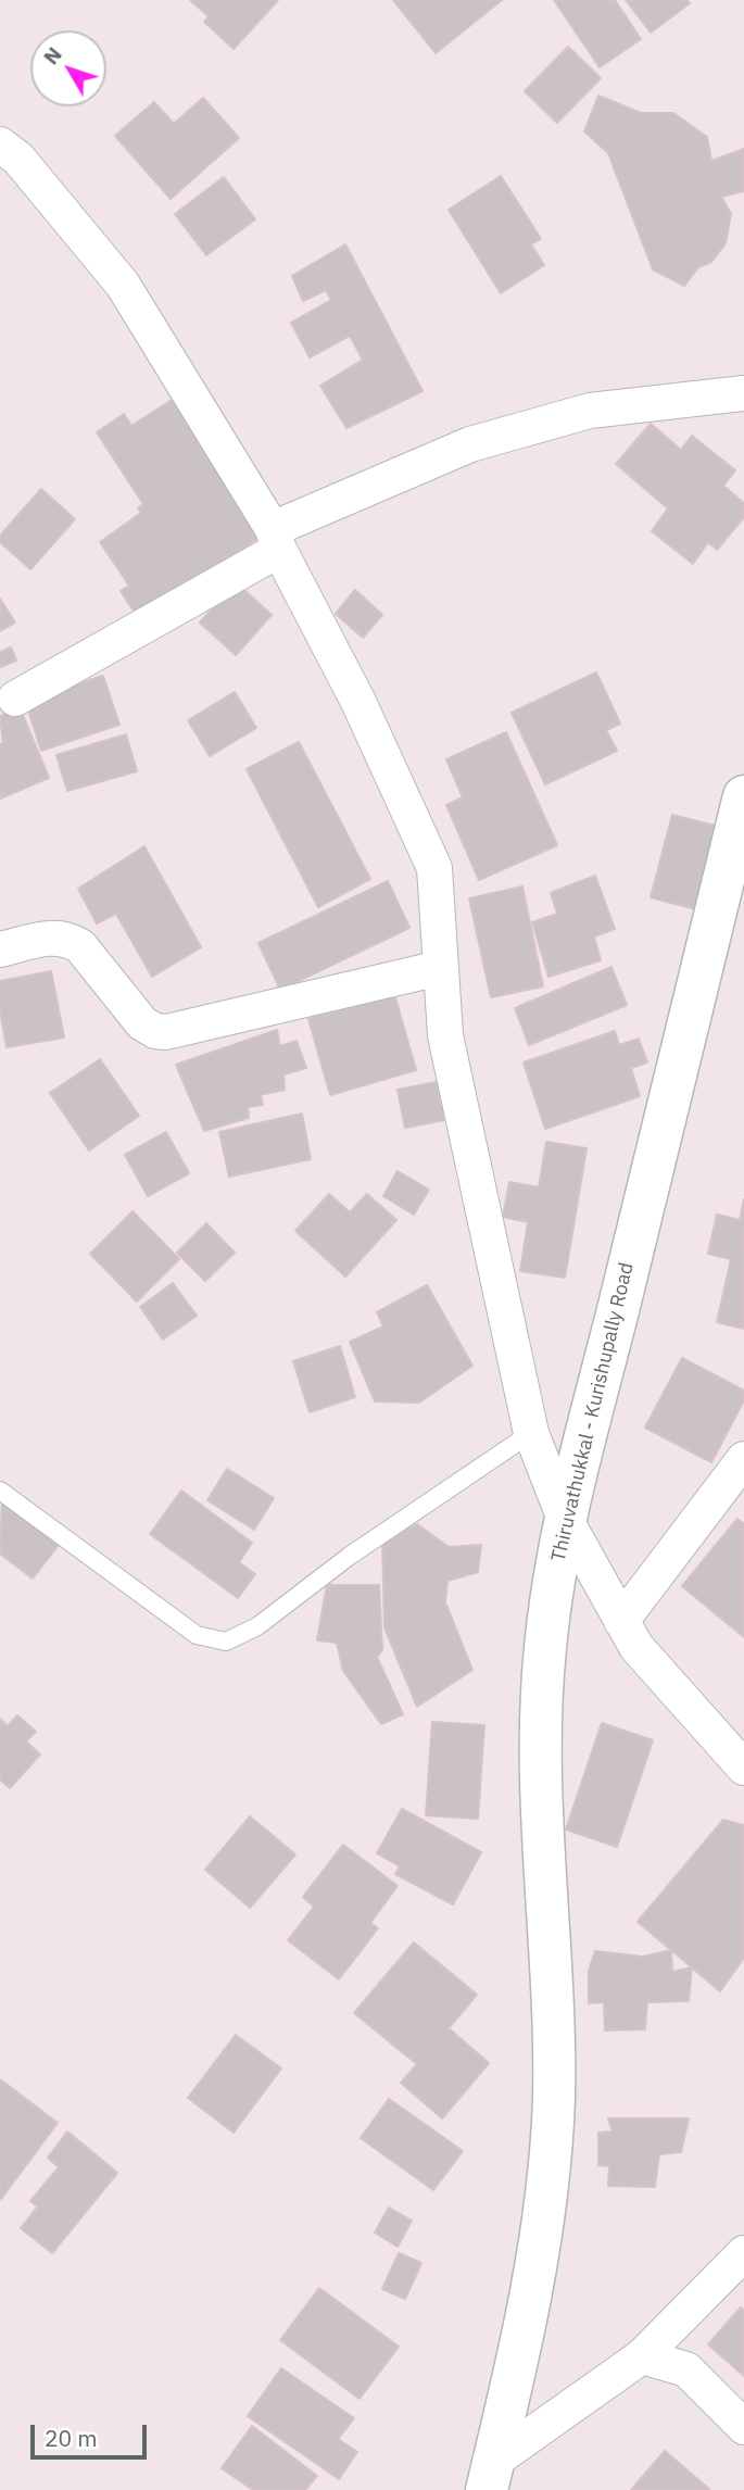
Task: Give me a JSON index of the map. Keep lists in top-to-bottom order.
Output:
{
  "streets": {
    "main road": ["Thiruvathukkal - Kurishupally Road"]
  },
  "scale_bar": "20 m",
  "north": "top left"
}
